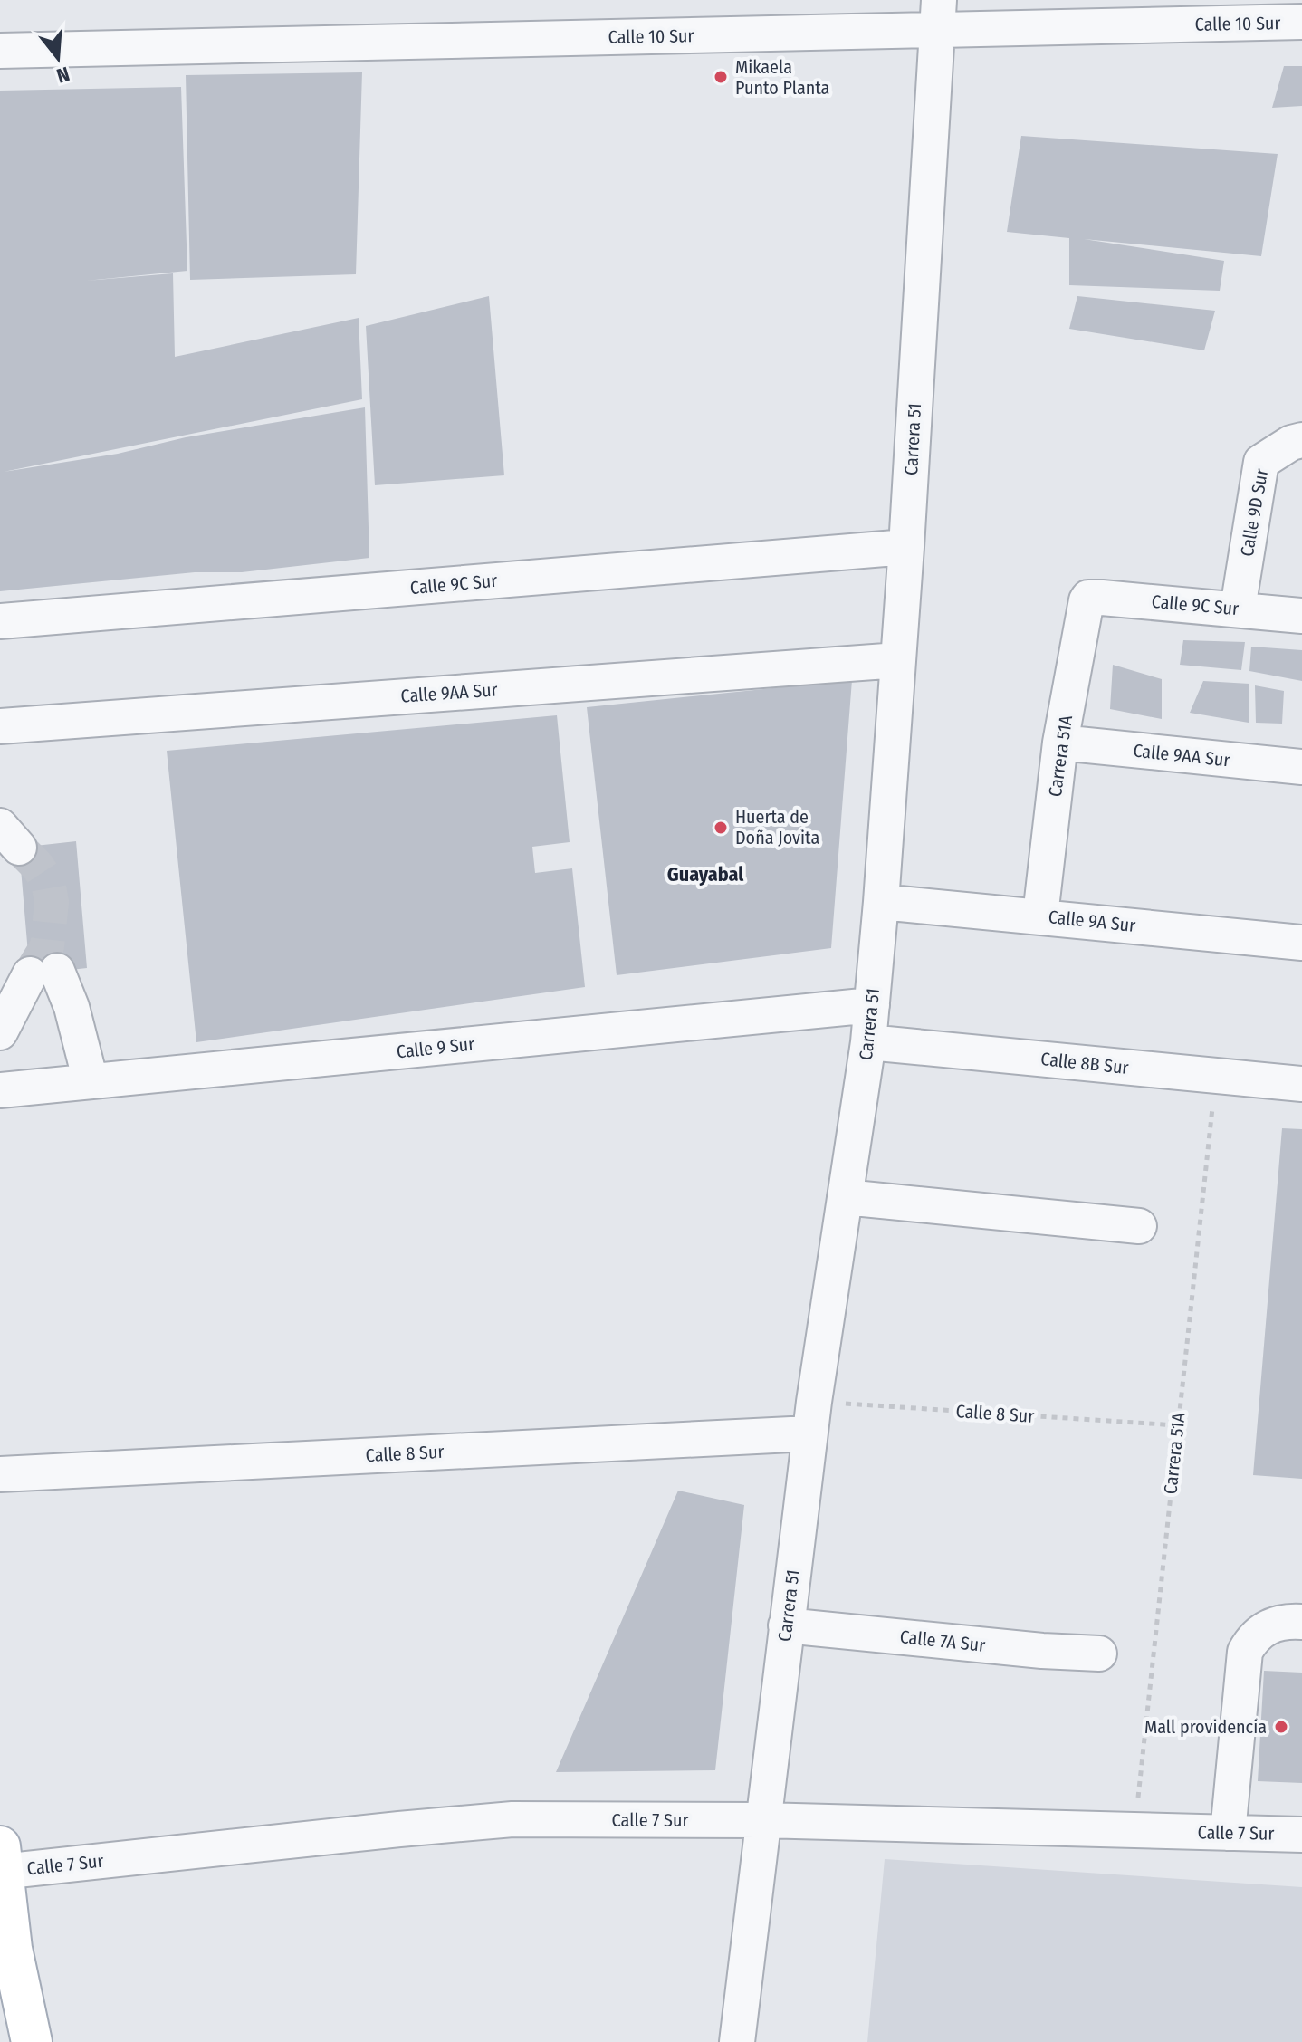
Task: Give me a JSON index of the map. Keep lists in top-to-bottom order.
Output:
{
  "streets": {
    "street": [
      "Calle 10 Sur",
      "Carrera 51",
      "Calle 9D Sur",
      "Calle 9C Sur",
      "Calle 9AA Sur",
      "Carrera 51A",
      "Calle 9A Sur",
      "Calle 9 Sur",
      "Calle 8B Sur",
      "Calle 8 Sur",
      "Calle 7A Sur",
      "Calle 7 Sur"
    ]
  },
  "crossings": [
    ["Calle 10 Sur", "Carrera 51"],
    ["Carrera 51", "Calle 9C Sur"],
    ["Carrera 51", "Calle 9AA Sur"],
    ["Carrera 51", "Calle 9A Sur"],
    ["Carrera 51", "Calle 9 Sur"],
    ["Carrera 51", "Calle 8B Sur"],
    ["Carrera 51", "Calle 8 Sur"],
    ["Carrera 51", "Calle 7A Sur"],
    ["Carrera 51", "Calle 7 Sur"],
    ["Calle 9D Sur", "Calle 9C Sur"],
    ["Calle 9C Sur", "Carrera 51A"],
    ["Calle 9AA Sur", "Carrera 51A"],
    ["Carrera 51A", "Calle 9A Sur"],
    ["Carrera 51A", "Calle 8B Sur"],
    ["Carrera 51A", "Calle 8 Sur"],
    ["Carrera 51A", "Calle 7 Sur"]
  ],
  "districts": ["Guayabal"],
  "places": ["Mikaela Punto Planta", "Huerta de Doña Jovita", "Mall providencia"],
  "north": "bottom"
}
